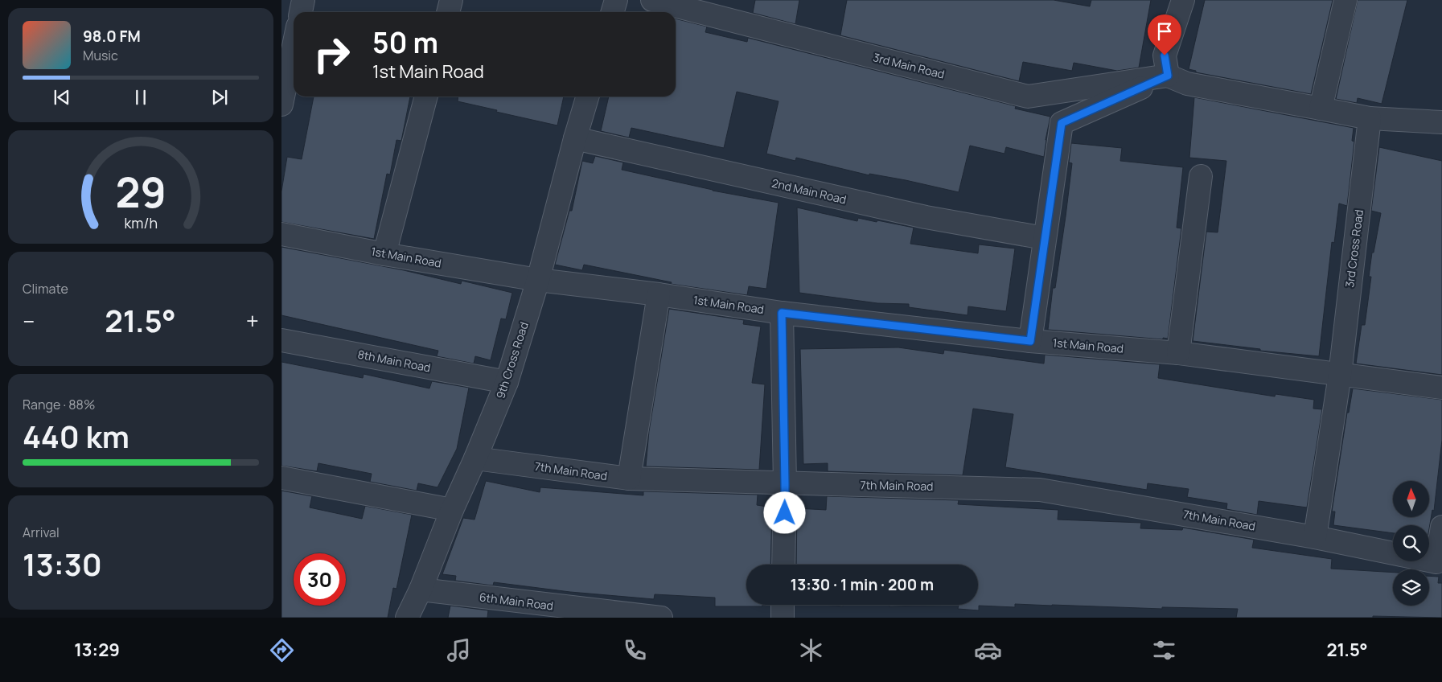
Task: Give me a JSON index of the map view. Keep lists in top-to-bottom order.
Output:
{
  "streets": {
    "street": [
      "3rd Main Road",
      "2nd Main Road",
      "3rd Cross Road",
      "1st Main Road",
      "9th Cross Road",
      "8th Main Road",
      "7th Main Road",
      "6th Main Road"
    ]
  },
  "crossings": [
    ["2nd Main Road", "9th Cross Road"],
    ["3rd Cross Road", "1st Main Road"],
    ["3rd Cross Road", "7th Main Road"],
    ["1st Main Road", "9th Cross Road"],
    ["9th Cross Road", "8th Main Road"],
    ["9th Cross Road", "7th Main Road"],
    ["9th Cross Road", "6th Main Road"]
  ],
  "north": "top",
  "page": {
    "turn": ["50 m", "1st Main Road"],
    "song": ["98.0 FM", "Music"],
    "tile": [
      "Climate",
      ["Range · 88%", "440 km"],
      ["Arrival", "13:30"]
    ],
    "heat": ["−", "21.5°", "+"],
    "limit": "30",
    "trip": "13:30 · 1 min · 200 m",
    "tabs": ["13:29", "21.5°"],
    "gauge": ["29", "km/h"]
  }
}
